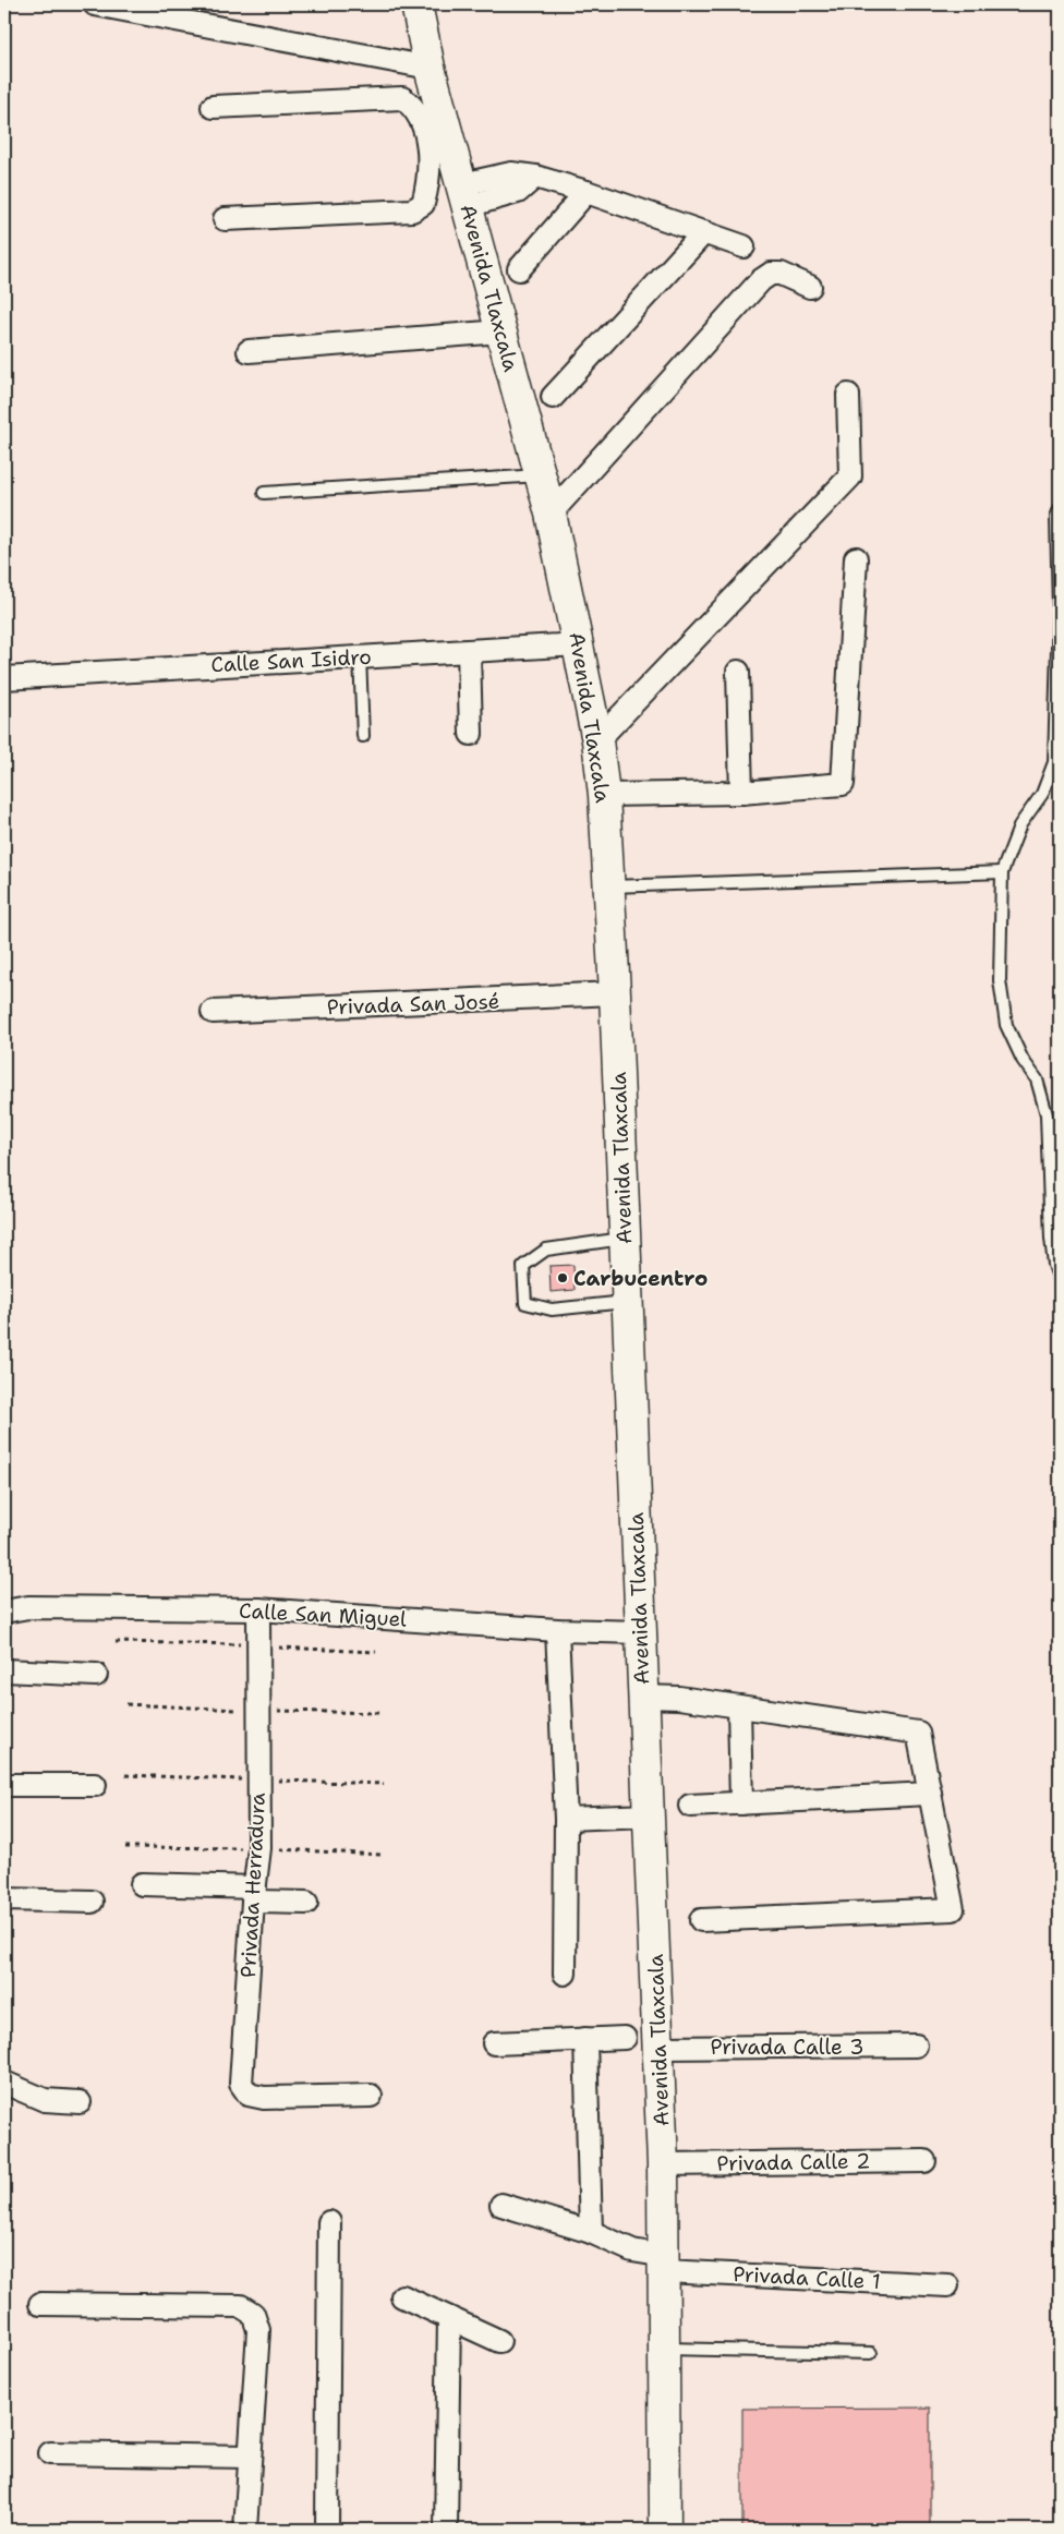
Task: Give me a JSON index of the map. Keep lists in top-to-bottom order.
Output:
{
  "streets": {
    "street": [
      "Avenida Tlaxcala",
      "Calle San Isidro",
      "Privada San José",
      "Calle San Miguel",
      "Privada Herradura",
      "Privada Calle 3",
      "Privada Calle 2",
      "Privada Calle 1"
    ]
  },
  "crossings": [
    ["Avenida Tlaxcala", "Calle San Isidro"],
    ["Avenida Tlaxcala", "Privada San José"],
    ["Avenida Tlaxcala", "Calle San Miguel"],
    ["Avenida Tlaxcala", "Privada Calle 3"],
    ["Avenida Tlaxcala", "Privada Calle 2"],
    ["Avenida Tlaxcala", "Privada Calle 1"],
    ["Calle San Miguel", "Privada Herradura"]
  ],
  "places": ["Carbucentro"]
}
